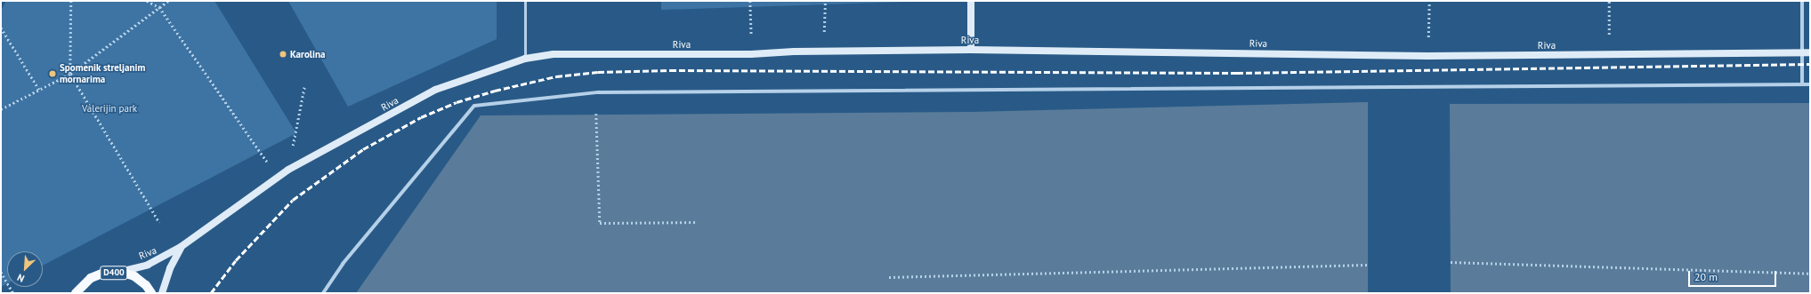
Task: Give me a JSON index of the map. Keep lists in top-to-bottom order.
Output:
{
  "streets": {
    "main road": ["Riva", "D400"]
  },
  "crossings": [
    ["Riva", "D400"]
  ],
  "parks": ["Valerijin park"],
  "places": ["Karolina", "Spomenik streljanim mornarima"],
  "scale_bar": "20 m",
  "north": "bottom left"
}
